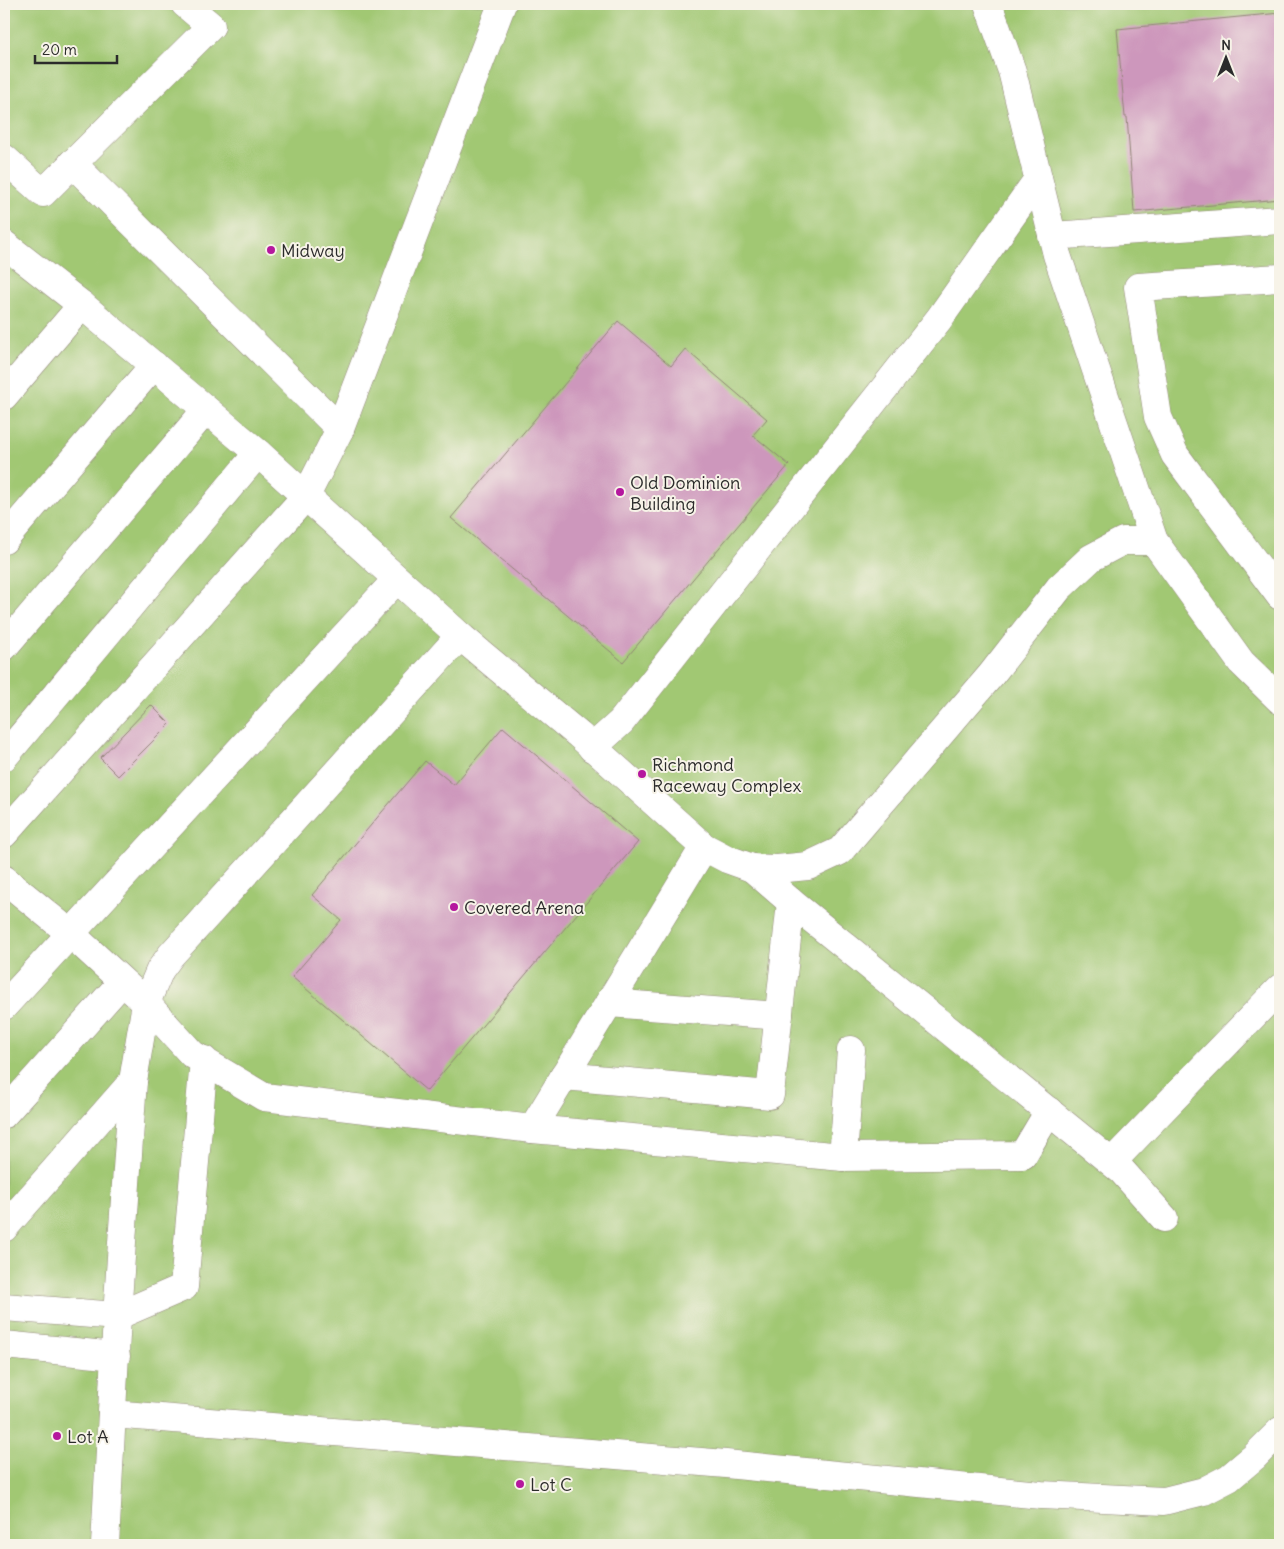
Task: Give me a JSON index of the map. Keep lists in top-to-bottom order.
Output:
{
  "places": [
    "Midway",
    "Old Dominion Building",
    "Richmond Raceway Complex",
    "Covered Arena",
    "Lot A",
    "Lot C"
  ],
  "scale_bar": "20 m",
  "north": "top"
}
